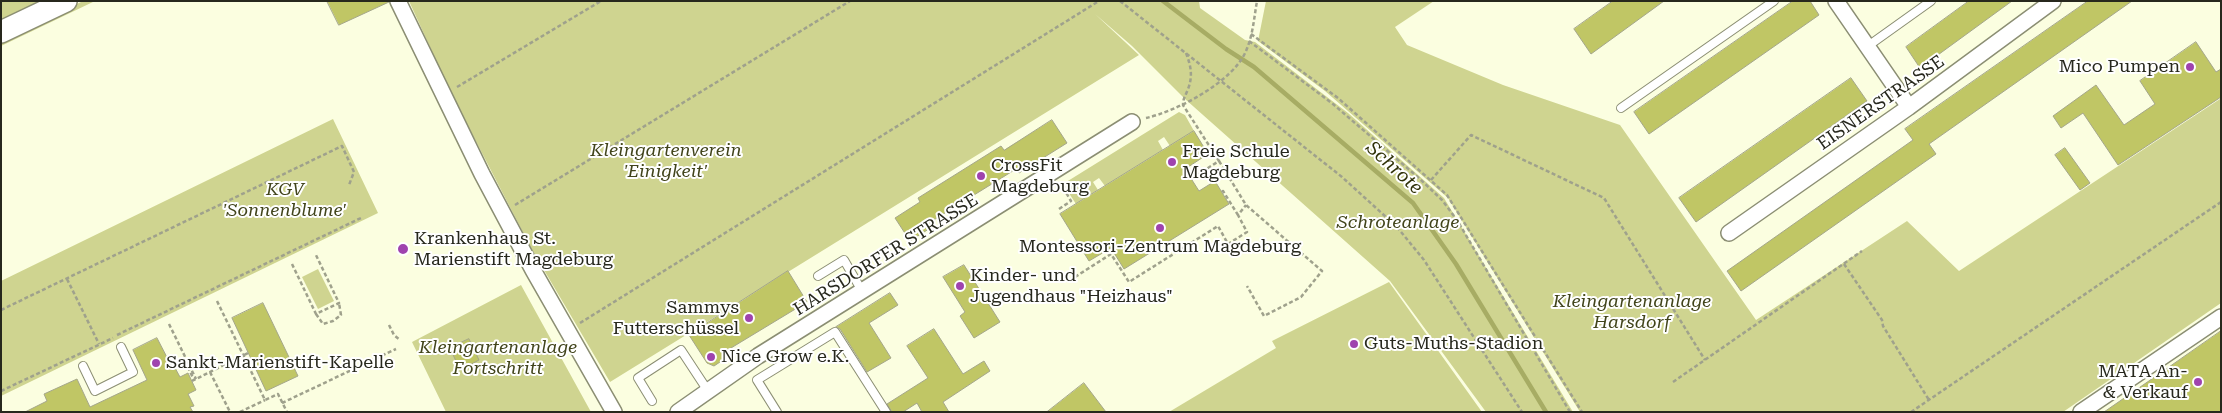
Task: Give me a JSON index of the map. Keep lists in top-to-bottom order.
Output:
{
  "streets": {
    "street": ["EISNERSTRASSE", "HARSDORFER STRASSE"]
  },
  "water": ["Schrote"],
  "parks": [
    "Kleingartenverein 'Einigkeit'",
    "KGV 'Sonnenblume'",
    "Schroteanlage",
    "Kleingartenanlage Harsdorf",
    "Kleingartenanlage Fortschritt"
  ],
  "places": [
    "Mico Pumpen",
    "Freie Schule Magdeburg",
    "CrossFit Magdeburg",
    "Montessori-Zentrum Magdeburg",
    "Krankenhaus St. Marienstift Magdeburg",
    "Kinder- und Jugendhaus \"Heizhaus\"",
    "Sammys Futterschüssel",
    "Guts-Muths-Stadion",
    "Nice Grow e.K.",
    "Sankt-Marienstift-Kapelle",
    "MATA An- & Verkauf"
  ]
}
